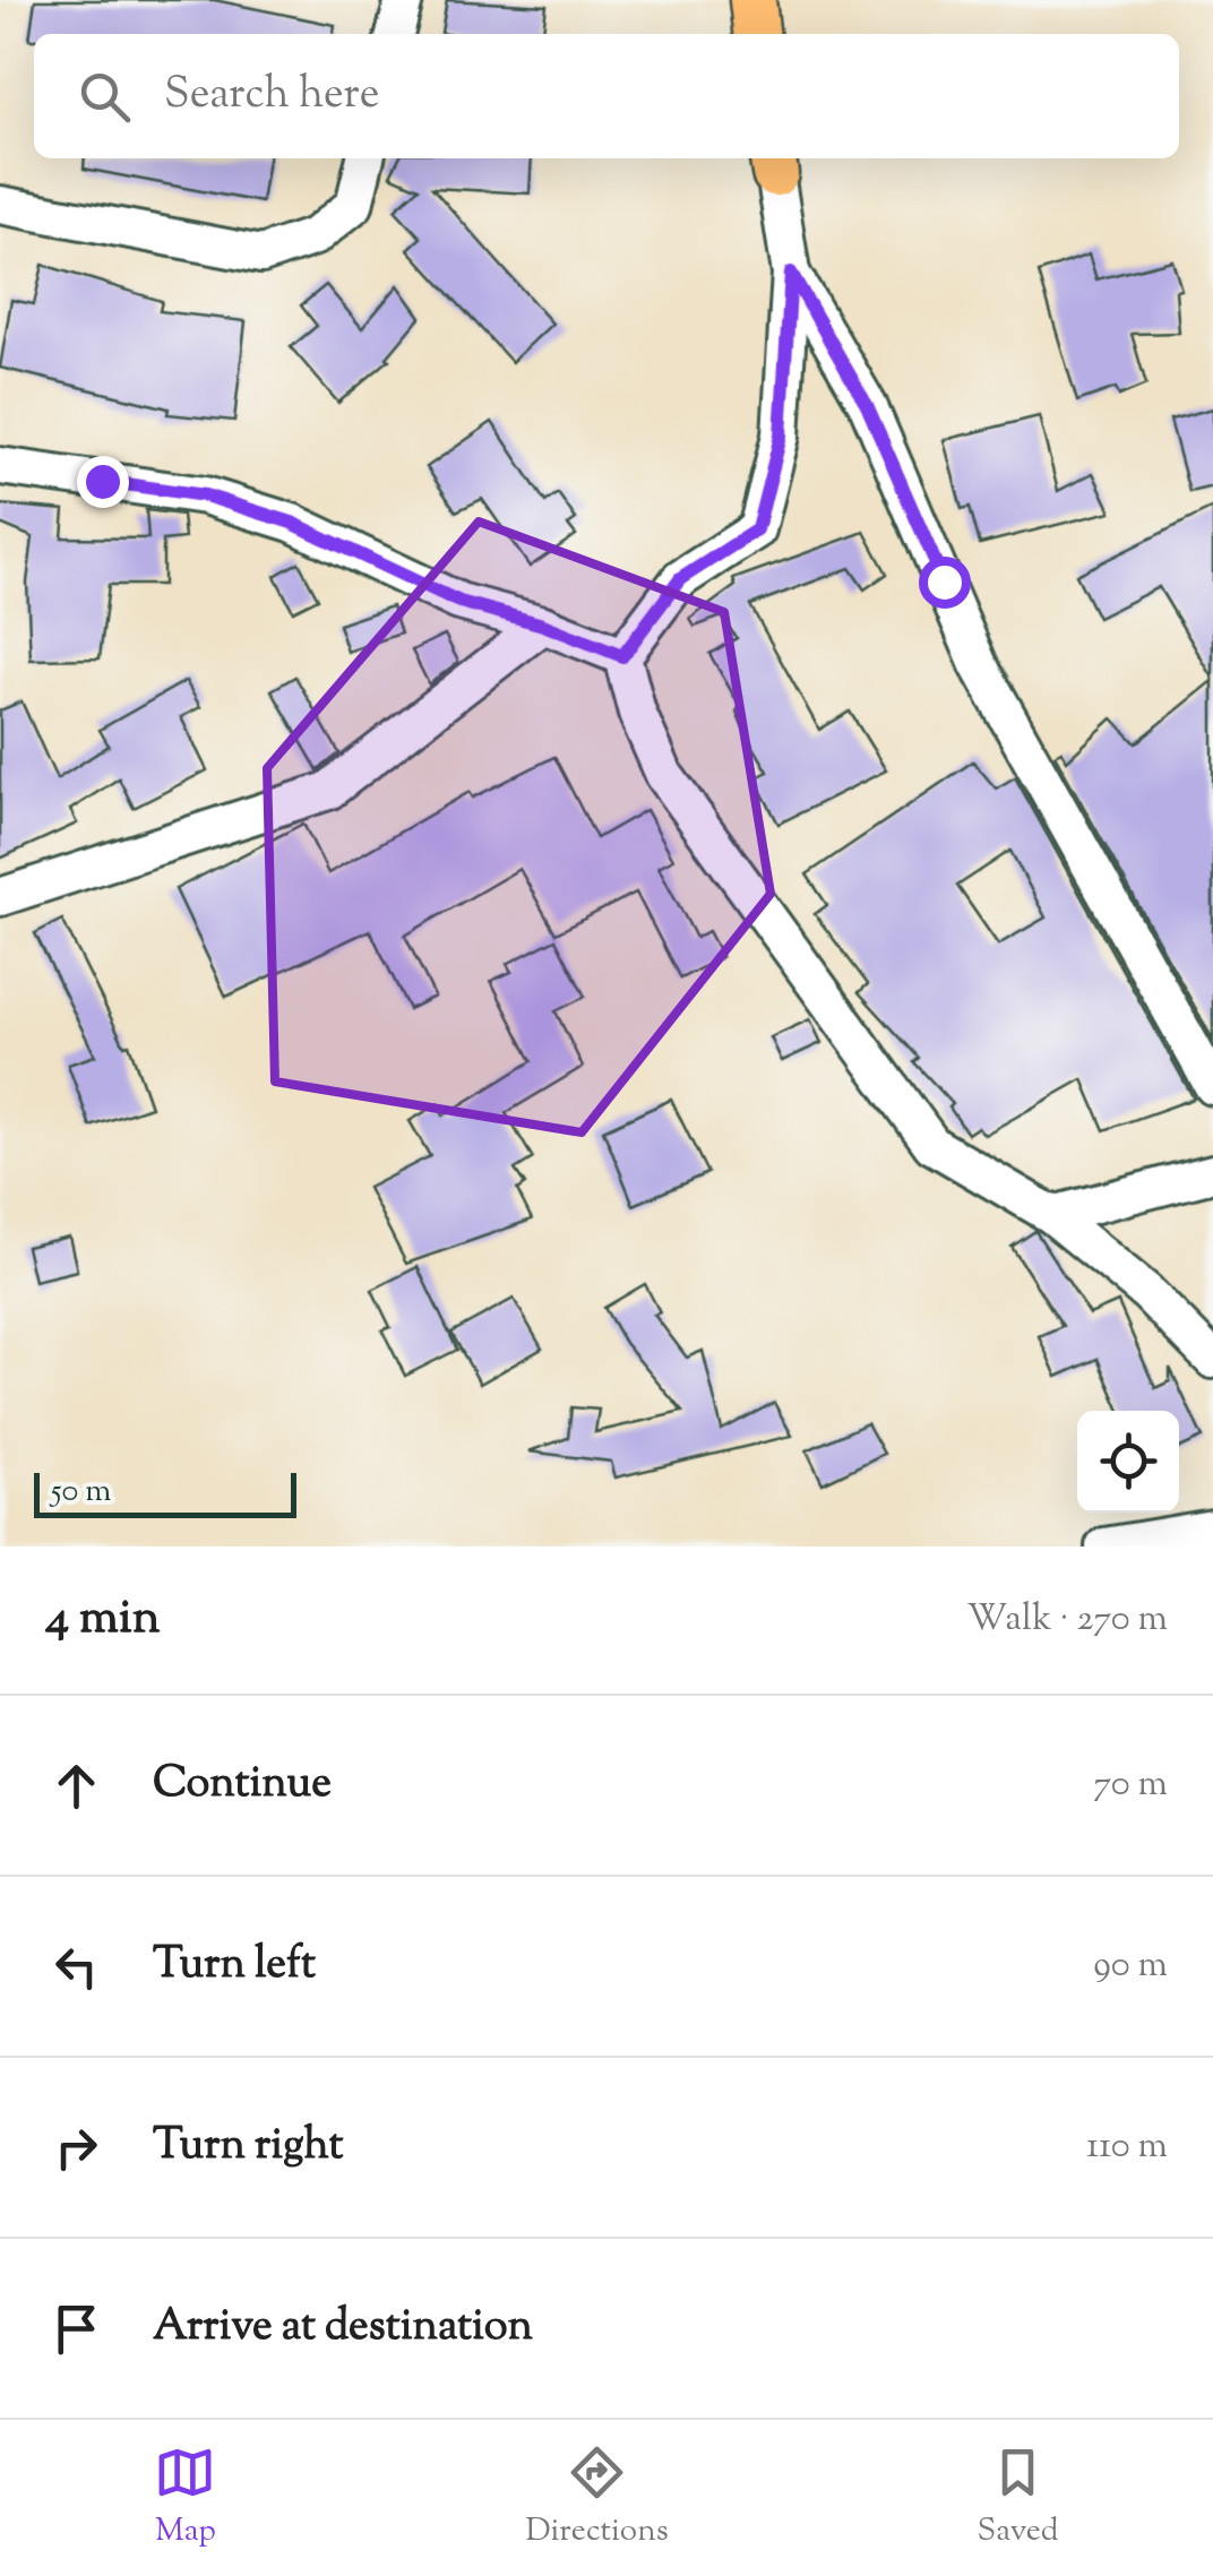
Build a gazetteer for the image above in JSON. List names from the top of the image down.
{
  "scale_bar": "50 m",
  "page": {
    "search": "Search here",
    "scale": "50 m",
    "heading": ["4 min", "Walk · 270 m"],
    "list": [
      ["Continue", "70 m"],
      ["Turn left", "90 m"],
      ["Turn right", "110 m"],
      "Arrive at destination"
    ],
    "nav": ["Map", "Directions", "Saved"]
  }
}
